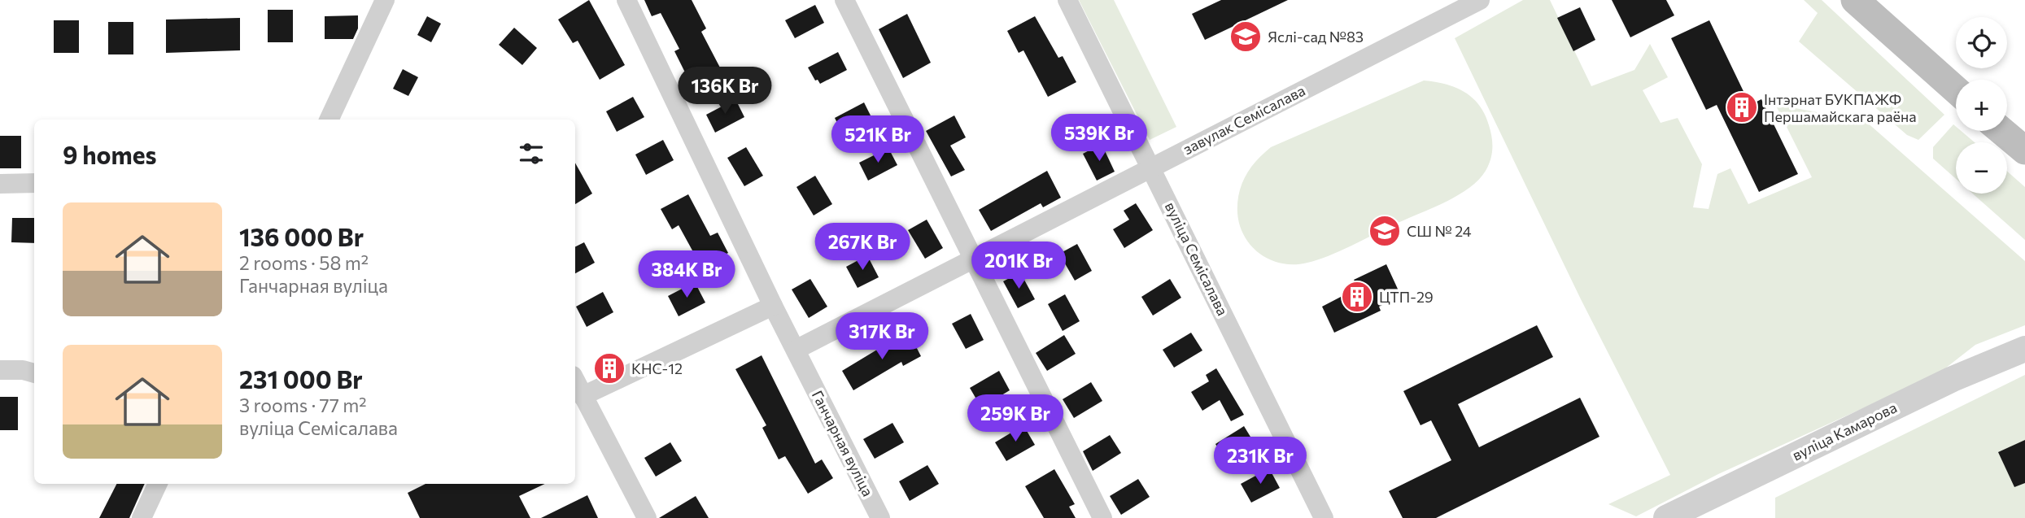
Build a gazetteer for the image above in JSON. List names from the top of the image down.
{
  "streets": {
    "street": [
      "завулак Семісалава",
      "вуліца Семісалава",
      "вуліца Камарова",
      "Ганчарная вуліца"
    ]
  },
  "crossings": [
    ["завулак Семісалава", "вуліца Семісалава"],
    ["завулак Семісалава", "Ганчарная вуліца"]
  ],
  "places": {
    "school or university": ["Яслі-сад №83", "СШ № 24"],
    "building": ["Інтэрнат БУКПАЖФ Першамайскага раёна", "ЦТП-29", "КНС-12"]
  },
  "page": {
    "map_buttons": ["+", "−"],
    "price": [
      "136K Br",
      "539K Br",
      "521K Br",
      "267K Br",
      "201K Br",
      "384K Br",
      "317K Br",
      "259K Br",
      "231K Br"
    ],
    "heading": "9 homes",
    "list": [
      {
        "name": "136 000 Br",
        "note": "2 rooms · 58 m² · Ганчарная вуліца"
      },
      {
        "name": "231 000 Br",
        "note": "3 rooms · 77 m² · вуліца Семісалава"
      }
    ]
  }
}
